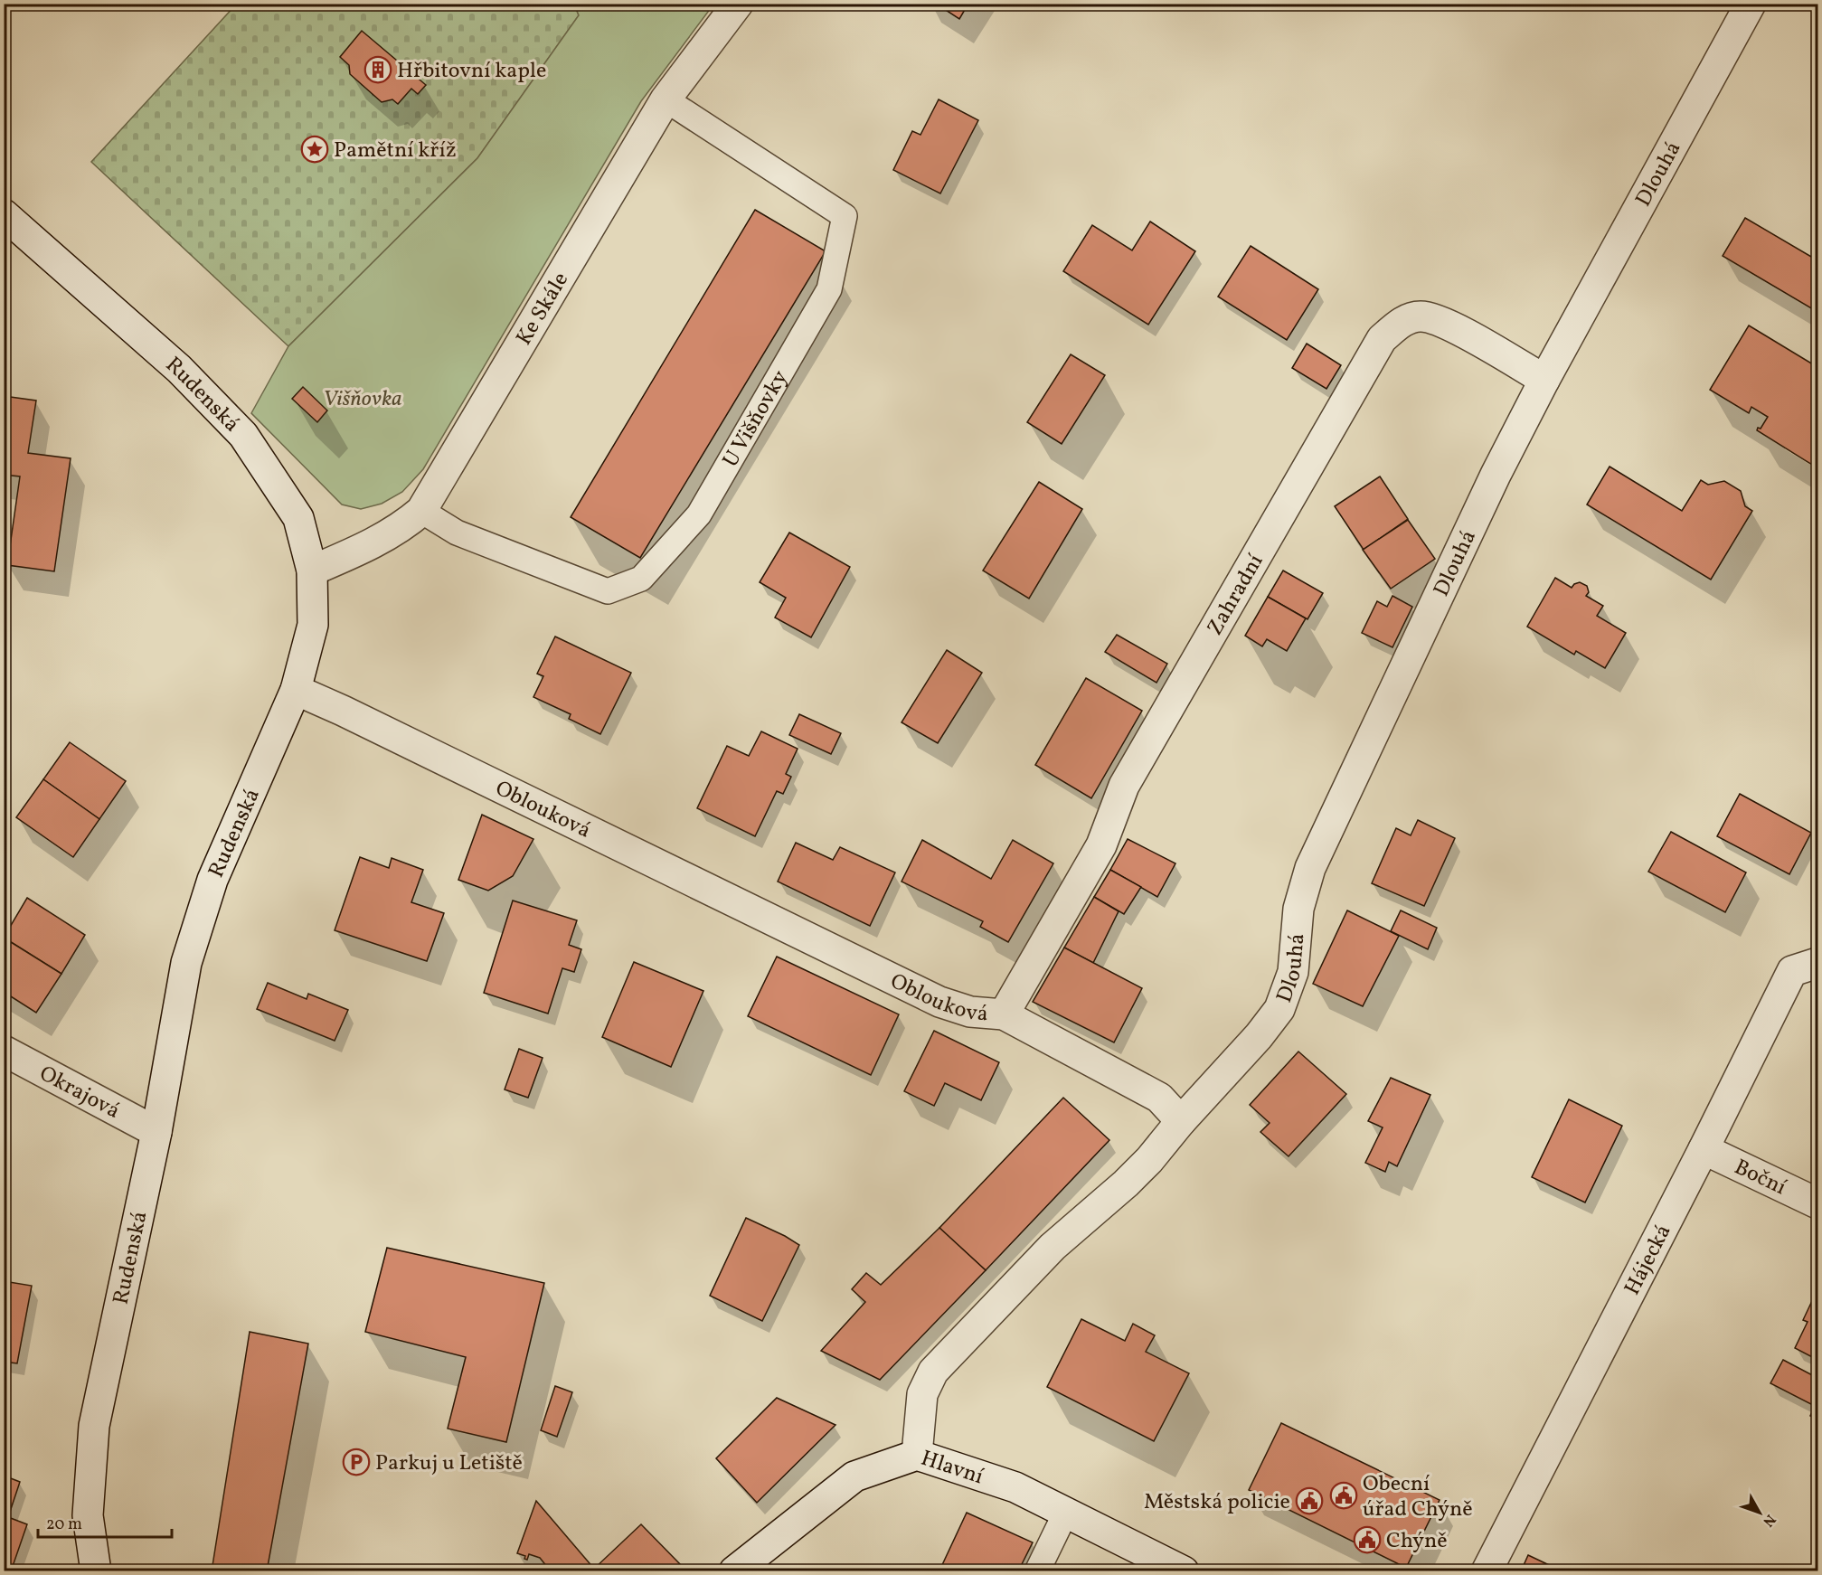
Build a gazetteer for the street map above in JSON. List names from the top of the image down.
{
  "streets": {
    "street": [
      "Dlouhá",
      "Ke Skále",
      "Rudenská",
      "Zahradní",
      "Oblouková",
      "Okrajová",
      "Boční",
      "Hájecká",
      "Hlavní"
    ],
    "lane": ["U Višňovky"]
  },
  "crossings": [
    ["Dlouhá", "Zahradní"],
    ["Dlouhá", "Oblouková"],
    ["Ke Skále", "Rudenská"],
    ["Ke Skále", "U Višňovky"],
    ["Rudenská", "Oblouková"],
    ["Rudenská", "Okrajová"],
    ["Zahradní", "Oblouková"],
    ["Boční", "Hájecká"]
  ],
  "parks": ["Višňovka"],
  "places": {
    "building": ["Hřbitovní kaple"],
    "place": ["Pamětní kříž"],
    "parking": ["Parkuj u Letiště"],
    "public building": ["Obecní úřad Chýně", "Městská policie", "Chýně"]
  },
  "scale_bar": "20 m",
  "north": "bottom right"
}
